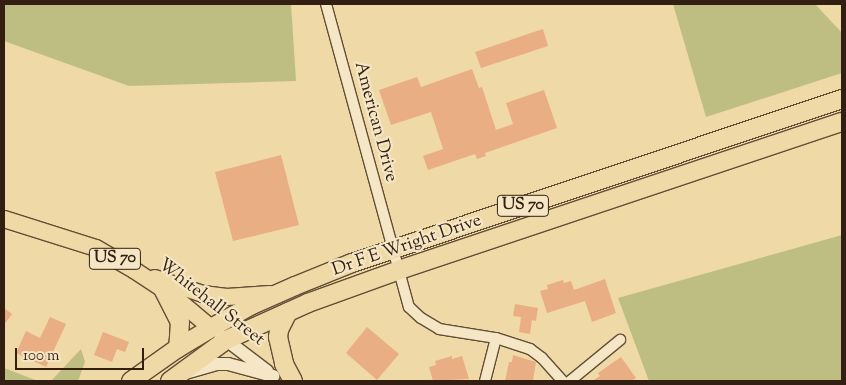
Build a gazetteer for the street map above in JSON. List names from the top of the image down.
{
  "streets": {
    "highway": ["US 70", "Dr F E Wright Drive"],
    "main road": ["Whitehall Street"],
    "street": ["American Drive"]
  },
  "crossings": [
    ["American Drive", "US 70"],
    ["American Drive", "Dr F E Wright Drive"],
    ["US 70", "Whitehall Street"],
    ["Dr F E Wright Drive", "Whitehall Street"]
  ],
  "scale_bar": "100 m"
}
